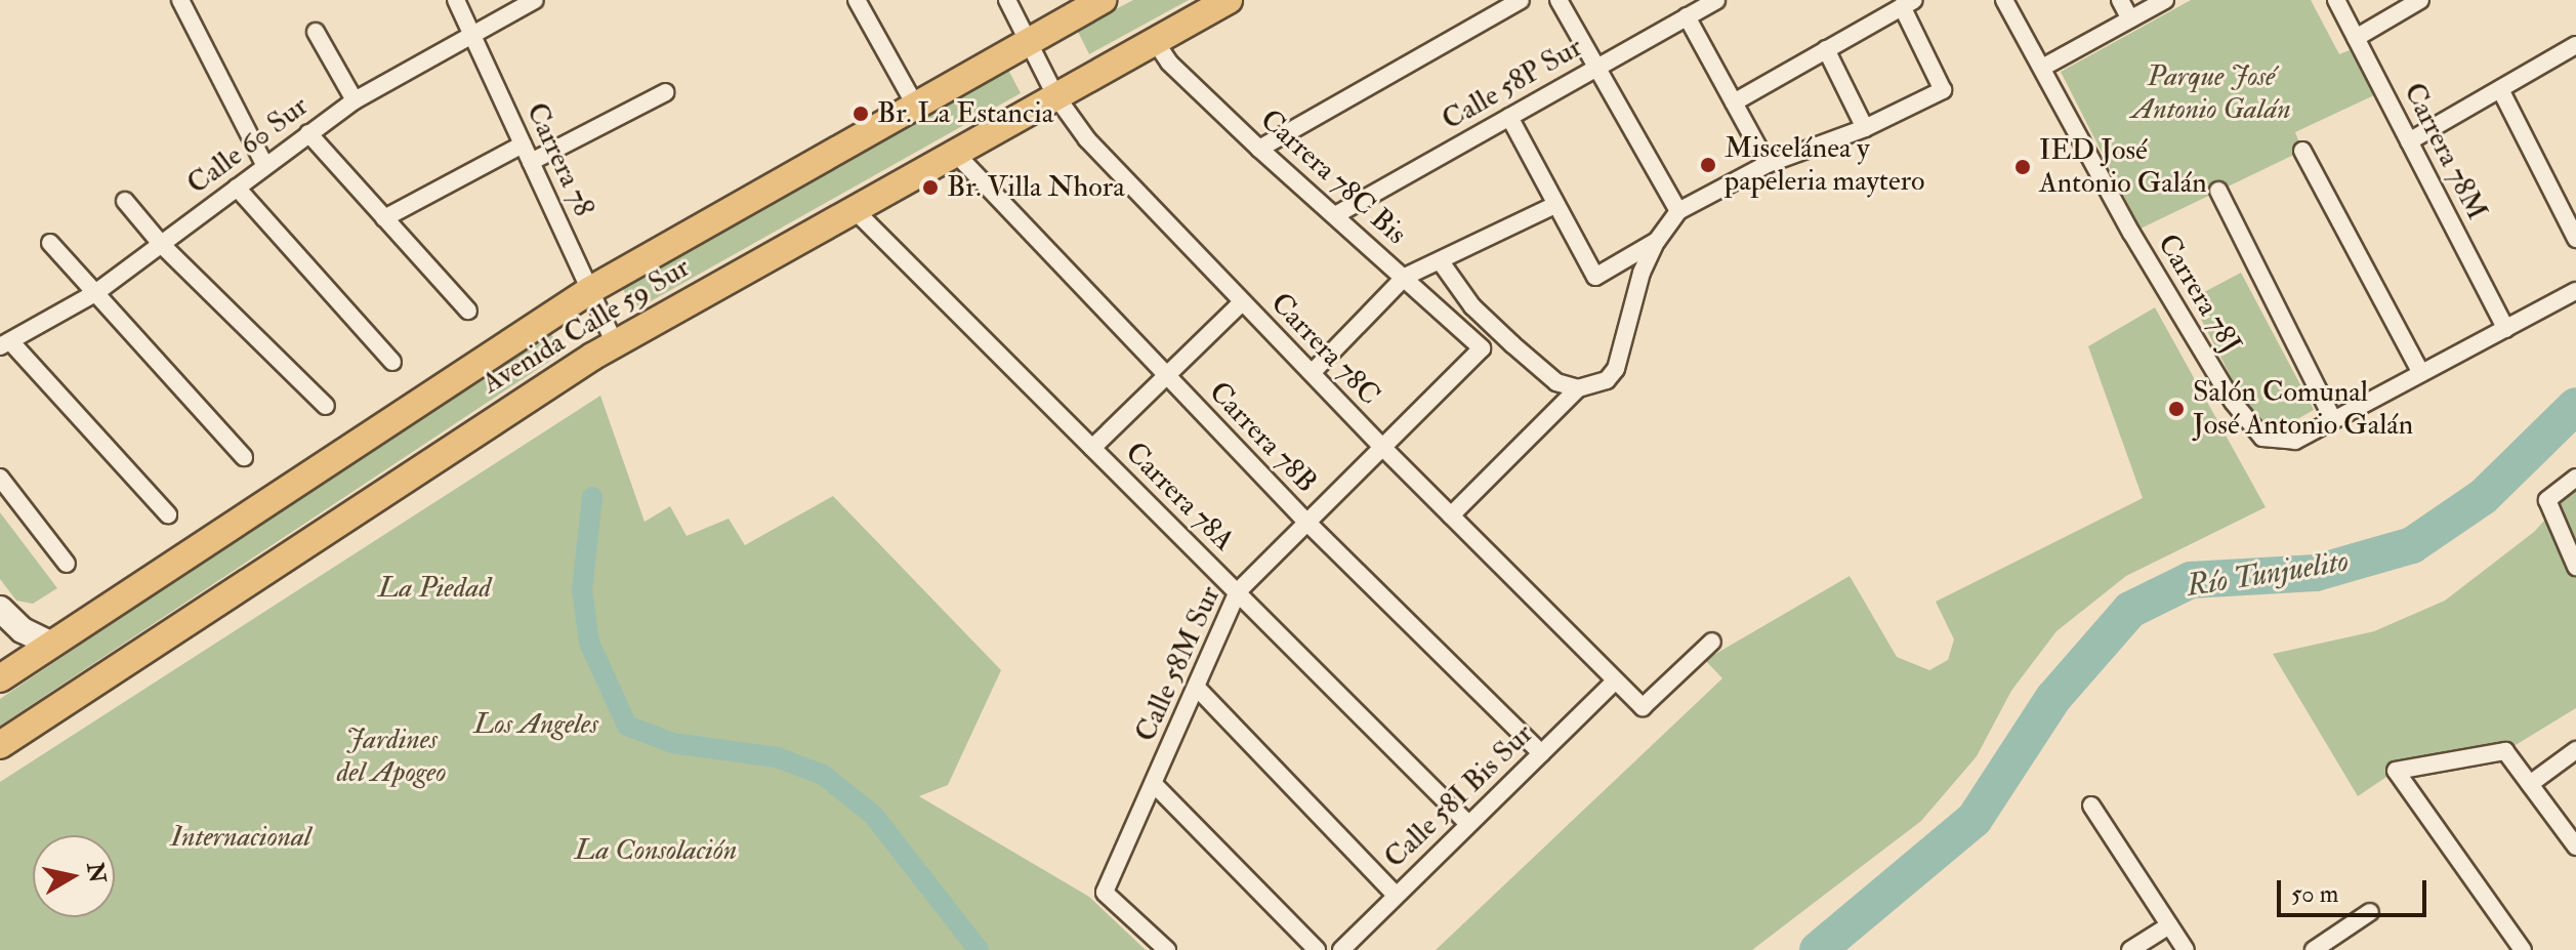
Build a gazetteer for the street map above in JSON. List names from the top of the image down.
{
  "streets": {
    "main road": ["Avenida Calle 59 Sur"],
    "street": [
      "Calle 58P Sur",
      "Calle 60 Sur",
      "Carrera 78M",
      "Carrera 78",
      "Carrera 78C Bis",
      "Carrera 78J",
      "Carrera 78C",
      "Carrera 78B",
      "Carrera 78A",
      "Calle 58M Sur",
      "Calle 58I Bis Sur"
    ]
  },
  "crossings": [
    ["Calle 58P Sur", "Carrera 78C Bis"],
    ["Calle 60 Sur", "Carrera 78"],
    ["Carrera 78", "Avenida Calle 59 Sur"],
    ["Carrera 78C Bis", "Avenida Calle 59 Sur"],
    ["Carrera 78C Bis", "Calle 58M Sur"],
    ["Avenida Calle 59 Sur", "Carrera 78C"],
    ["Avenida Calle 59 Sur", "Carrera 78B"],
    ["Avenida Calle 59 Sur", "Carrera 78A"],
    ["Carrera 78C", "Calle 58M Sur"],
    ["Carrera 78C", "Calle 58I Bis Sur"],
    ["Carrera 78B", "Calle 58M Sur"],
    ["Carrera 78B", "Calle 58I Bis Sur"],
    ["Carrera 78A", "Calle 58M Sur"],
    ["Carrera 78A", "Calle 58I Bis Sur"]
  ],
  "water": ["Río Tunjuelito"],
  "parks": [
    "Parque José Antonio Galán",
    "La Piedad",
    "Los Angeles",
    "Jardines del Apogeo",
    "Internacional",
    "La Consolación"
  ],
  "places": [
    "Br. La Estancia",
    "Miscelánea y papeleria maytero",
    "IED José Antonio Galán",
    "Br. Villa Nhora",
    "Salón Comunal José Antonio Galán"
  ],
  "scale_bar": "50 m",
  "north": "right"
}
